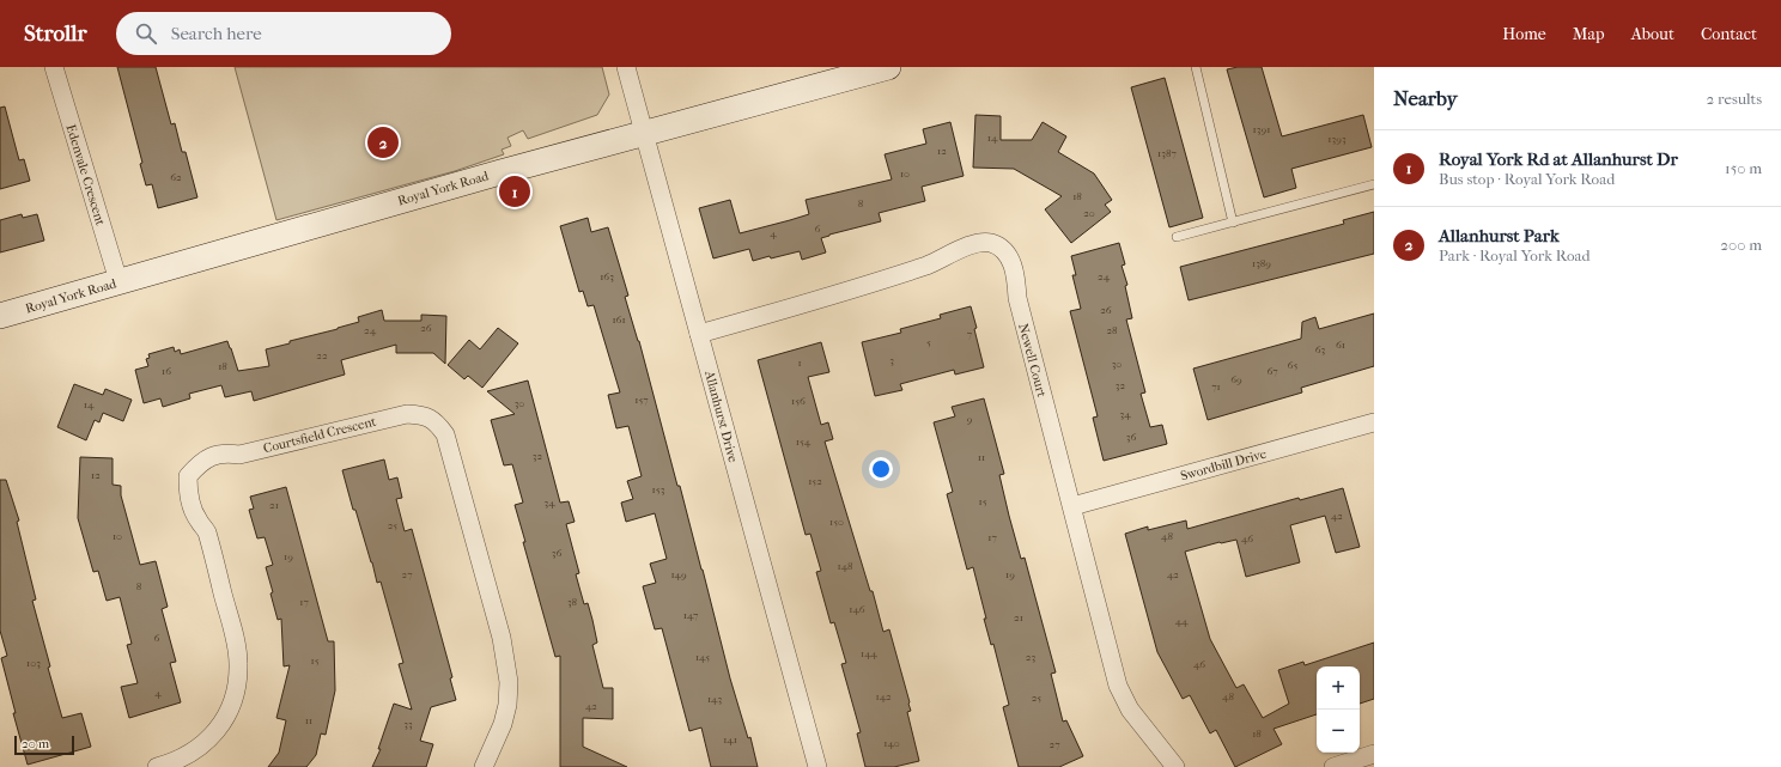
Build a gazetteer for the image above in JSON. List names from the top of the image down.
{
  "streets": {
    "main road": ["Royal York Road"],
    "street": [
      "Edenvale Crescent",
      "Newell Court",
      "Allanhurst Drive",
      "Courtsfield Crescent",
      "Swordbill Drive"
    ]
  },
  "crossings": [
    ["Edenvale Crescent", "Royal York Road"],
    ["Royal York Road", "Allanhurst Drive"],
    ["Newell Court", "Allanhurst Drive"],
    ["Newell Court", "Swordbill Drive"]
  ],
  "house_numbers": [
    "1391",
    "14",
    "1393",
    "12",
    "1387",
    "10",
    "62",
    "18",
    "8",
    "20",
    "6",
    "4",
    "1389",
    "163",
    "24",
    "26",
    "161",
    "26",
    "24",
    "28",
    "7",
    "5",
    "61",
    "63",
    "22",
    "3",
    "1",
    "30",
    "65",
    "18",
    "16",
    "67",
    "69",
    "32",
    "71",
    "157",
    "156",
    "30",
    "14",
    "34",
    "9",
    "36",
    "154",
    "32",
    "11",
    "12",
    "152",
    "153",
    "15",
    "34",
    "21",
    "42",
    "150",
    "25",
    "10",
    "48",
    "17",
    "46",
    "36",
    "19",
    "148",
    "27",
    "149",
    "19",
    "42",
    "8",
    "17",
    "38",
    "146",
    "147",
    "21",
    "44",
    "6",
    "144",
    "145",
    "23",
    "15",
    "103",
    "46",
    "4",
    "142",
    "48",
    "25",
    "143",
    "42",
    "11",
    "33",
    "18",
    "141",
    "140",
    "27"
  ],
  "scale_bar": "20 m",
  "page": {
    "header": "Strollr",
    "search": "Search here",
    "nav": [
      "Home",
      "Map",
      "About",
      "Contact"
    ],
    "heading": ["Nearby", "2 results"],
    "pins": ["2", "1"],
    "list": [
      {
        "mark": "1",
        "name": "Royal York Rd at Allanhurst Dr",
        "note": "Bus stop · Royal York Road",
        "value": "150 m"
      },
      {
        "mark": "2",
        "name": "Allanhurst Park",
        "note": "Park · Royal York Road",
        "value": "200 m"
      }
    ],
    "map_buttons": ["+", "−"],
    "scale": "20 m"
  }
}
